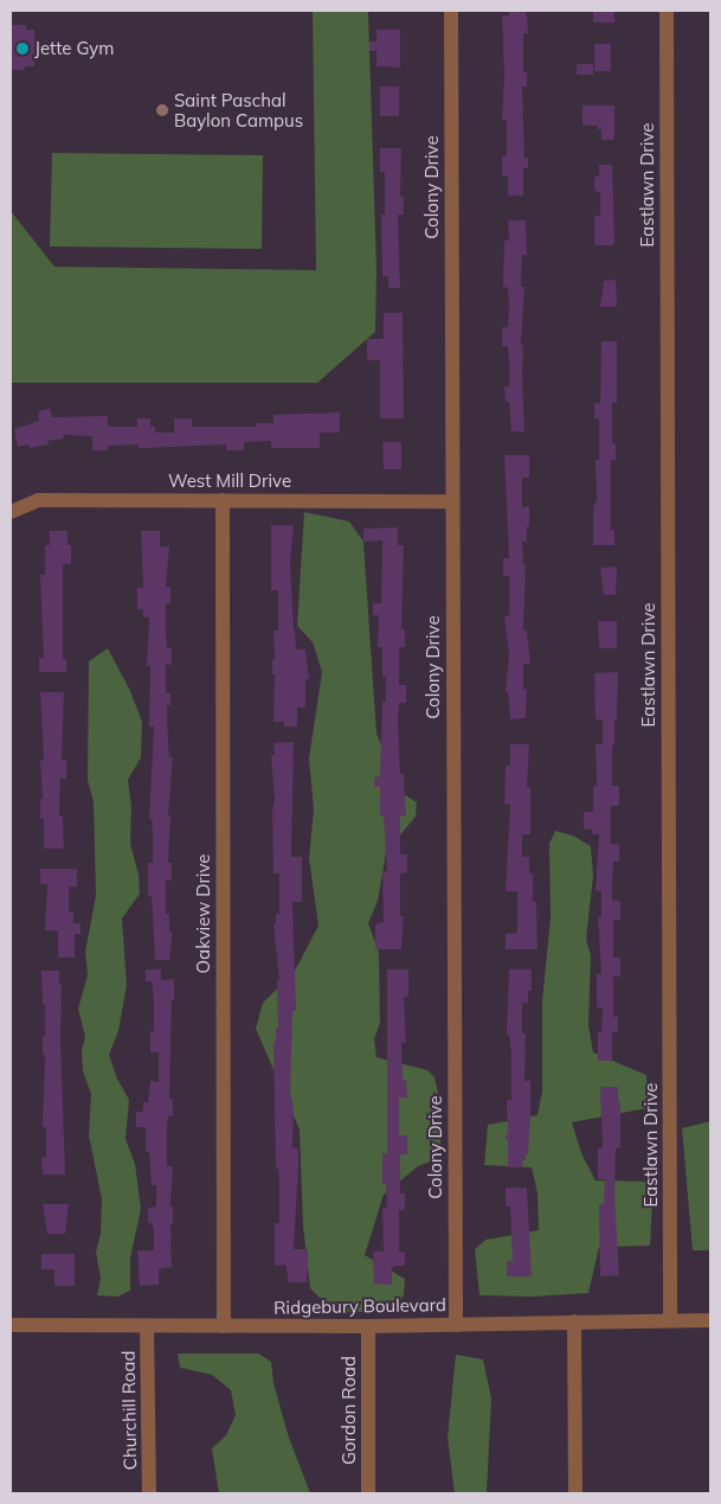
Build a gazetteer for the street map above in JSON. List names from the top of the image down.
{
  "streets": {
    "street": [
      "Eastlawn Drive",
      "Colony Drive",
      "West Mill Drive",
      "Oakview Drive",
      "Ridgebury Boulevard",
      "Churchill Road",
      "Gordon Road"
    ]
  },
  "crossings": [
    ["Eastlawn Drive", "Ridgebury Boulevard"],
    ["Colony Drive", "West Mill Drive"],
    ["Colony Drive", "Ridgebury Boulevard"],
    ["West Mill Drive", "Oakview Drive"],
    ["Oakview Drive", "Ridgebury Boulevard"],
    ["Ridgebury Boulevard", "Churchill Road"],
    ["Ridgebury Boulevard", "Gordon Road"]
  ],
  "places": ["Jette Gym", "Saint Paschal Baylon Campus"]
}
